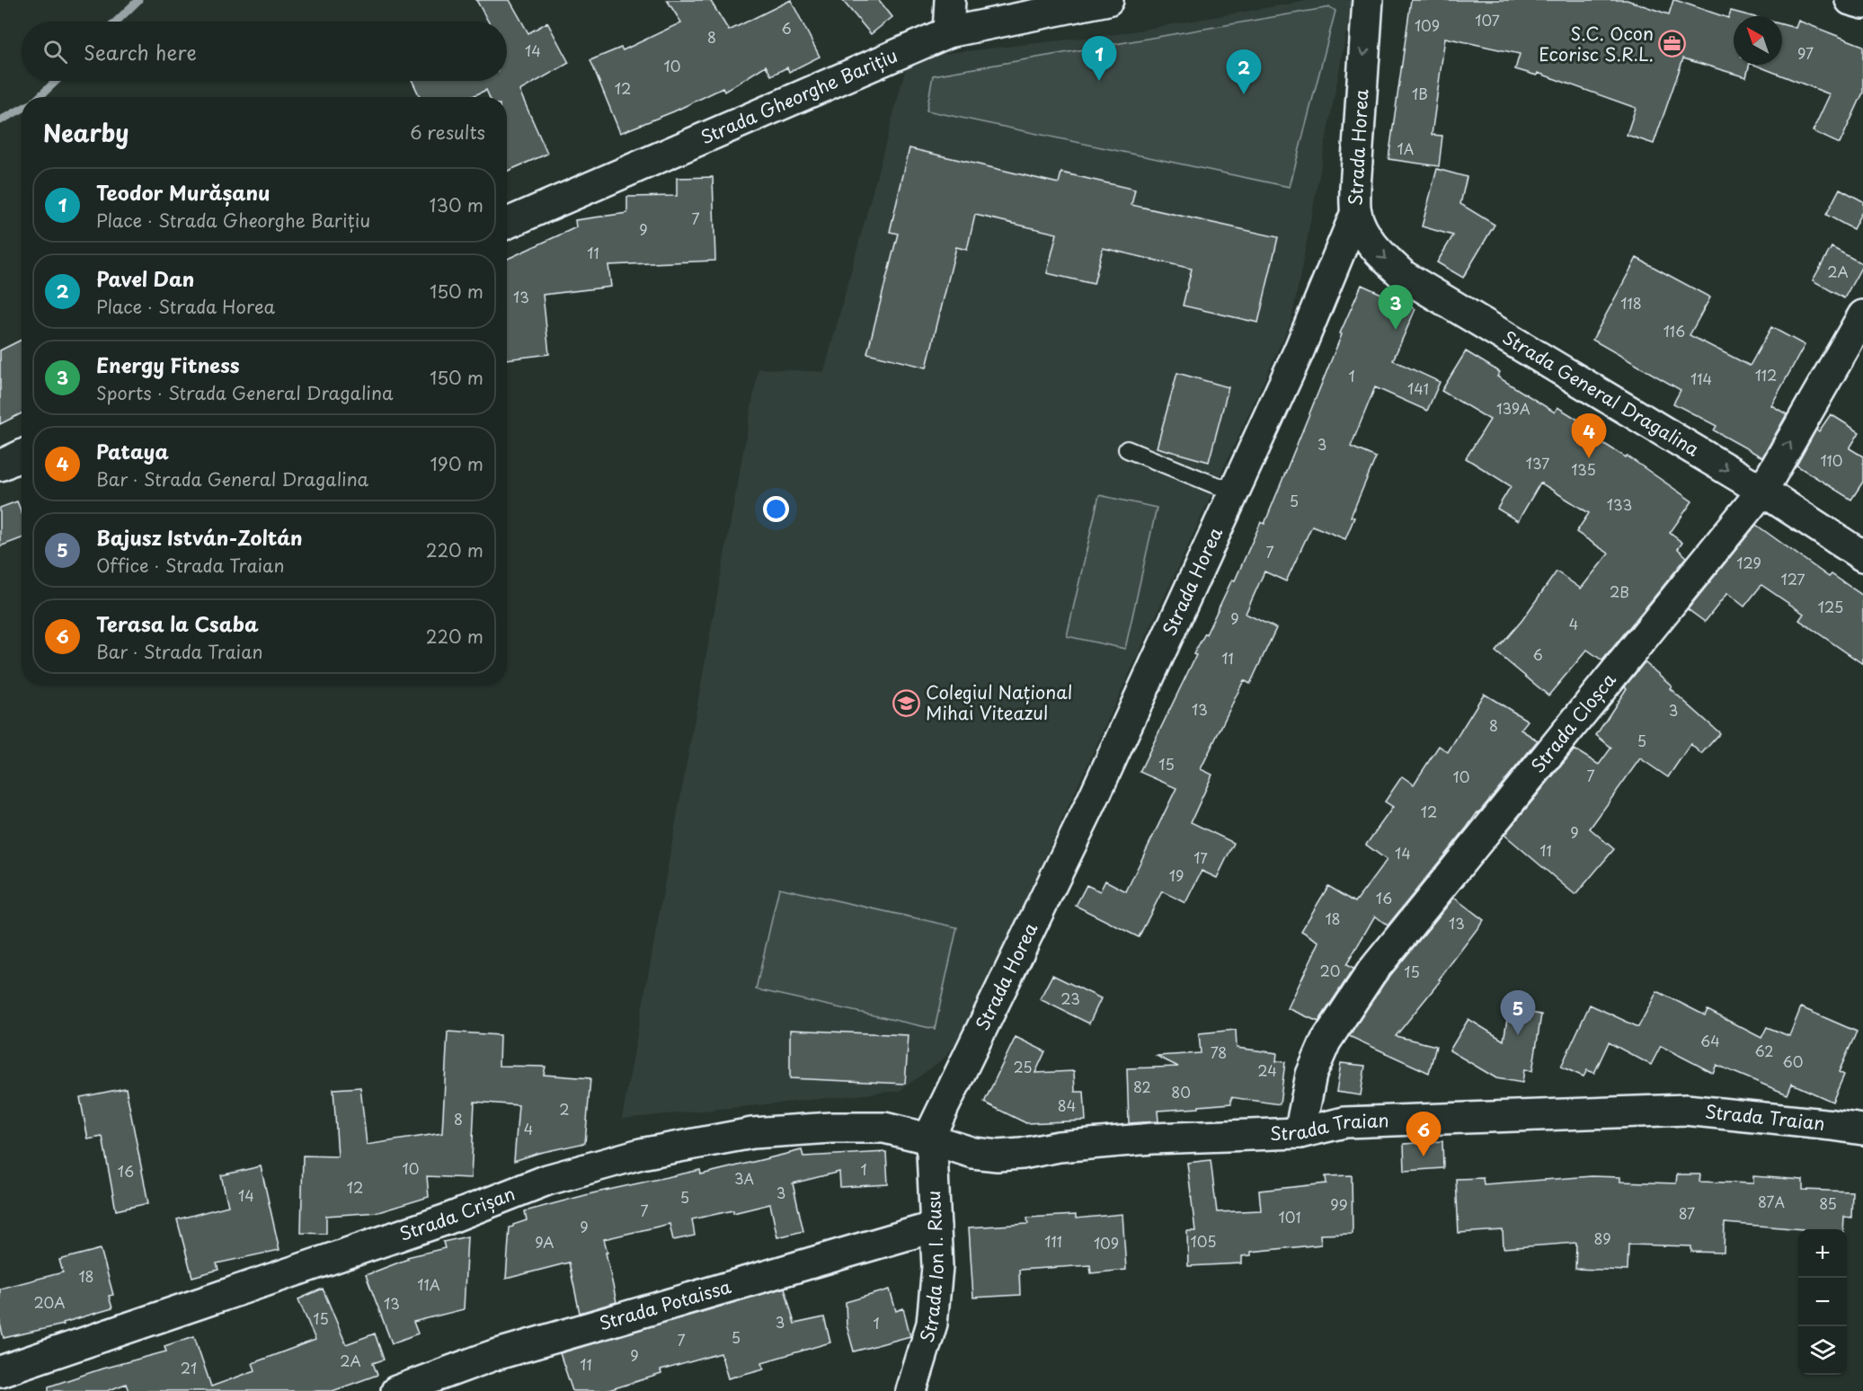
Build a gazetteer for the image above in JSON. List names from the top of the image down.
{
  "streets": {
    "street": [
      "Strada Gheorghe Barițiu",
      "Strada Horea",
      "Strada General Dragalina",
      "Strada Cloșca",
      "Strada Traian",
      "Strada Crișan",
      "Strada Ion I. Rusu",
      "Strada Potaissa"
    ]
  },
  "crossings": [
    ["Strada Horea", "Strada General Dragalina"],
    ["Strada Horea", "Strada Traian"],
    ["Strada Horea", "Strada Crișan"],
    ["Strada Horea", "Strada Ion I. Rusu"],
    ["Strada General Dragalina", "Strada Cloșca"],
    ["Strada Cloșca", "Strada Traian"],
    ["Strada Traian", "Strada Crișan"],
    ["Strada Traian", "Strada Ion I. Rusu"],
    ["Strada Crișan", "Strada Ion I. Rusu"],
    ["Strada Ion I. Rusu", "Strada Potaissa"]
  ],
  "one_way": ["Strada General Dragalina"],
  "places": {
    "office": ["S.C. Ocon Ecorisc S.R.L."],
    "school or university": ["Colegiul Național Mihai Viteazul"]
  },
  "house_numbers": [
    "107",
    "109",
    "6",
    "8",
    "14",
    "97",
    "10",
    "12",
    "1B",
    "1A",
    "7",
    "9",
    "11",
    "2A",
    "13",
    "118",
    "116",
    "112",
    "1",
    "114",
    "141",
    "139A",
    "3",
    "110",
    "137",
    "135",
    "5",
    "133",
    "7",
    "129",
    "127",
    "2B",
    "125",
    "9",
    "4",
    "6",
    "11",
    "13",
    "3",
    "8",
    "5",
    "15",
    "7",
    "10",
    "12",
    "9",
    "11",
    "14",
    "17",
    "19",
    "16",
    "18",
    "13",
    "20",
    "15",
    "23",
    "64",
    "62",
    "78",
    "60",
    "25",
    "24",
    "82",
    "80",
    "84",
    "2",
    "8",
    "4",
    "10",
    "1",
    "16",
    "3A",
    "12",
    "3",
    "14",
    "5",
    "87A",
    "85",
    "99",
    "7",
    "87",
    "101",
    "9",
    "89",
    "111",
    "105",
    "9A",
    "109",
    "18",
    "11A",
    "20A",
    "13",
    "15",
    "3",
    "1",
    "5",
    "7",
    "9",
    "2A",
    "11",
    "21"
  ],
  "north": "top left",
  "page": {
    "search": "Search here",
    "pins": [
      "1",
      "2",
      "3",
      "4",
      "5",
      "6"
    ],
    "heading": ["Nearby", "6 results"],
    "list": [
      {
        "mark": "1",
        "name": "Teodor Murășanu",
        "note": "Place · Strada Gheorghe Barițiu",
        "value": "130 m"
      },
      {
        "mark": "2",
        "name": "Pavel Dan",
        "note": "Place · Strada Horea",
        "value": "150 m"
      },
      {
        "mark": "3",
        "name": "Energy Fitness",
        "note": "Sports · Strada General Dragalina",
        "value": "150 m"
      },
      {
        "mark": "4",
        "name": "Pataya",
        "note": "Bar · Strada General Dragalina",
        "value": "190 m"
      },
      {
        "mark": "5",
        "name": "Bajusz István-Zoltán",
        "note": "Office · Strada Traian",
        "value": "220 m"
      },
      {
        "mark": "6",
        "name": "Terasa la Csaba",
        "note": "Bar · Strada Traian",
        "value": "220 m"
      }
    ],
    "map_buttons": ["+", "−"]
  }
}
